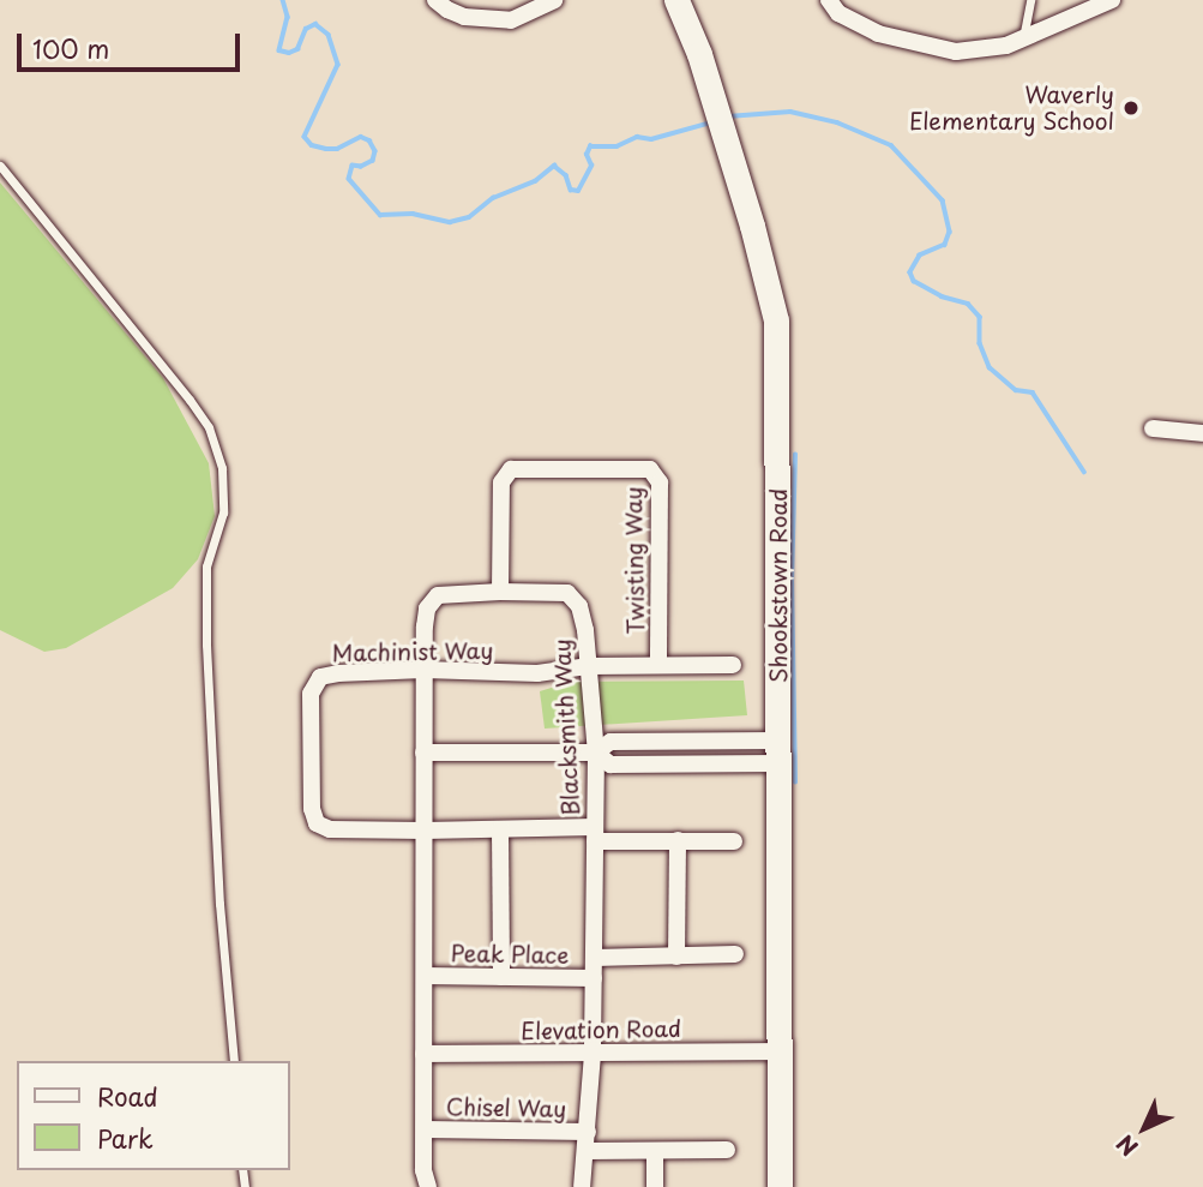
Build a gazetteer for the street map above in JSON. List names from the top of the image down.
{
  "streets": {
    "street": [
      "Twisting Way",
      "Shookstown Road",
      "Machinist Way",
      "Blacksmith Way",
      "Peak Place",
      "Elevation Road",
      "Chisel Way"
    ]
  },
  "crossings": [
    ["Twisting Way", "Machinist Way"],
    ["Twisting Way", "Blacksmith Way"],
    ["Shookstown Road", "Elevation Road"],
    ["Machinist Way", "Blacksmith Way"],
    ["Blacksmith Way", "Peak Place"],
    ["Blacksmith Way", "Elevation Road"],
    ["Blacksmith Way", "Chisel Way"]
  ],
  "places": ["Waverly Elementary School"],
  "legend": ["Road", "Park"],
  "scale_bar": "100 m",
  "north": "bottom left"
}
